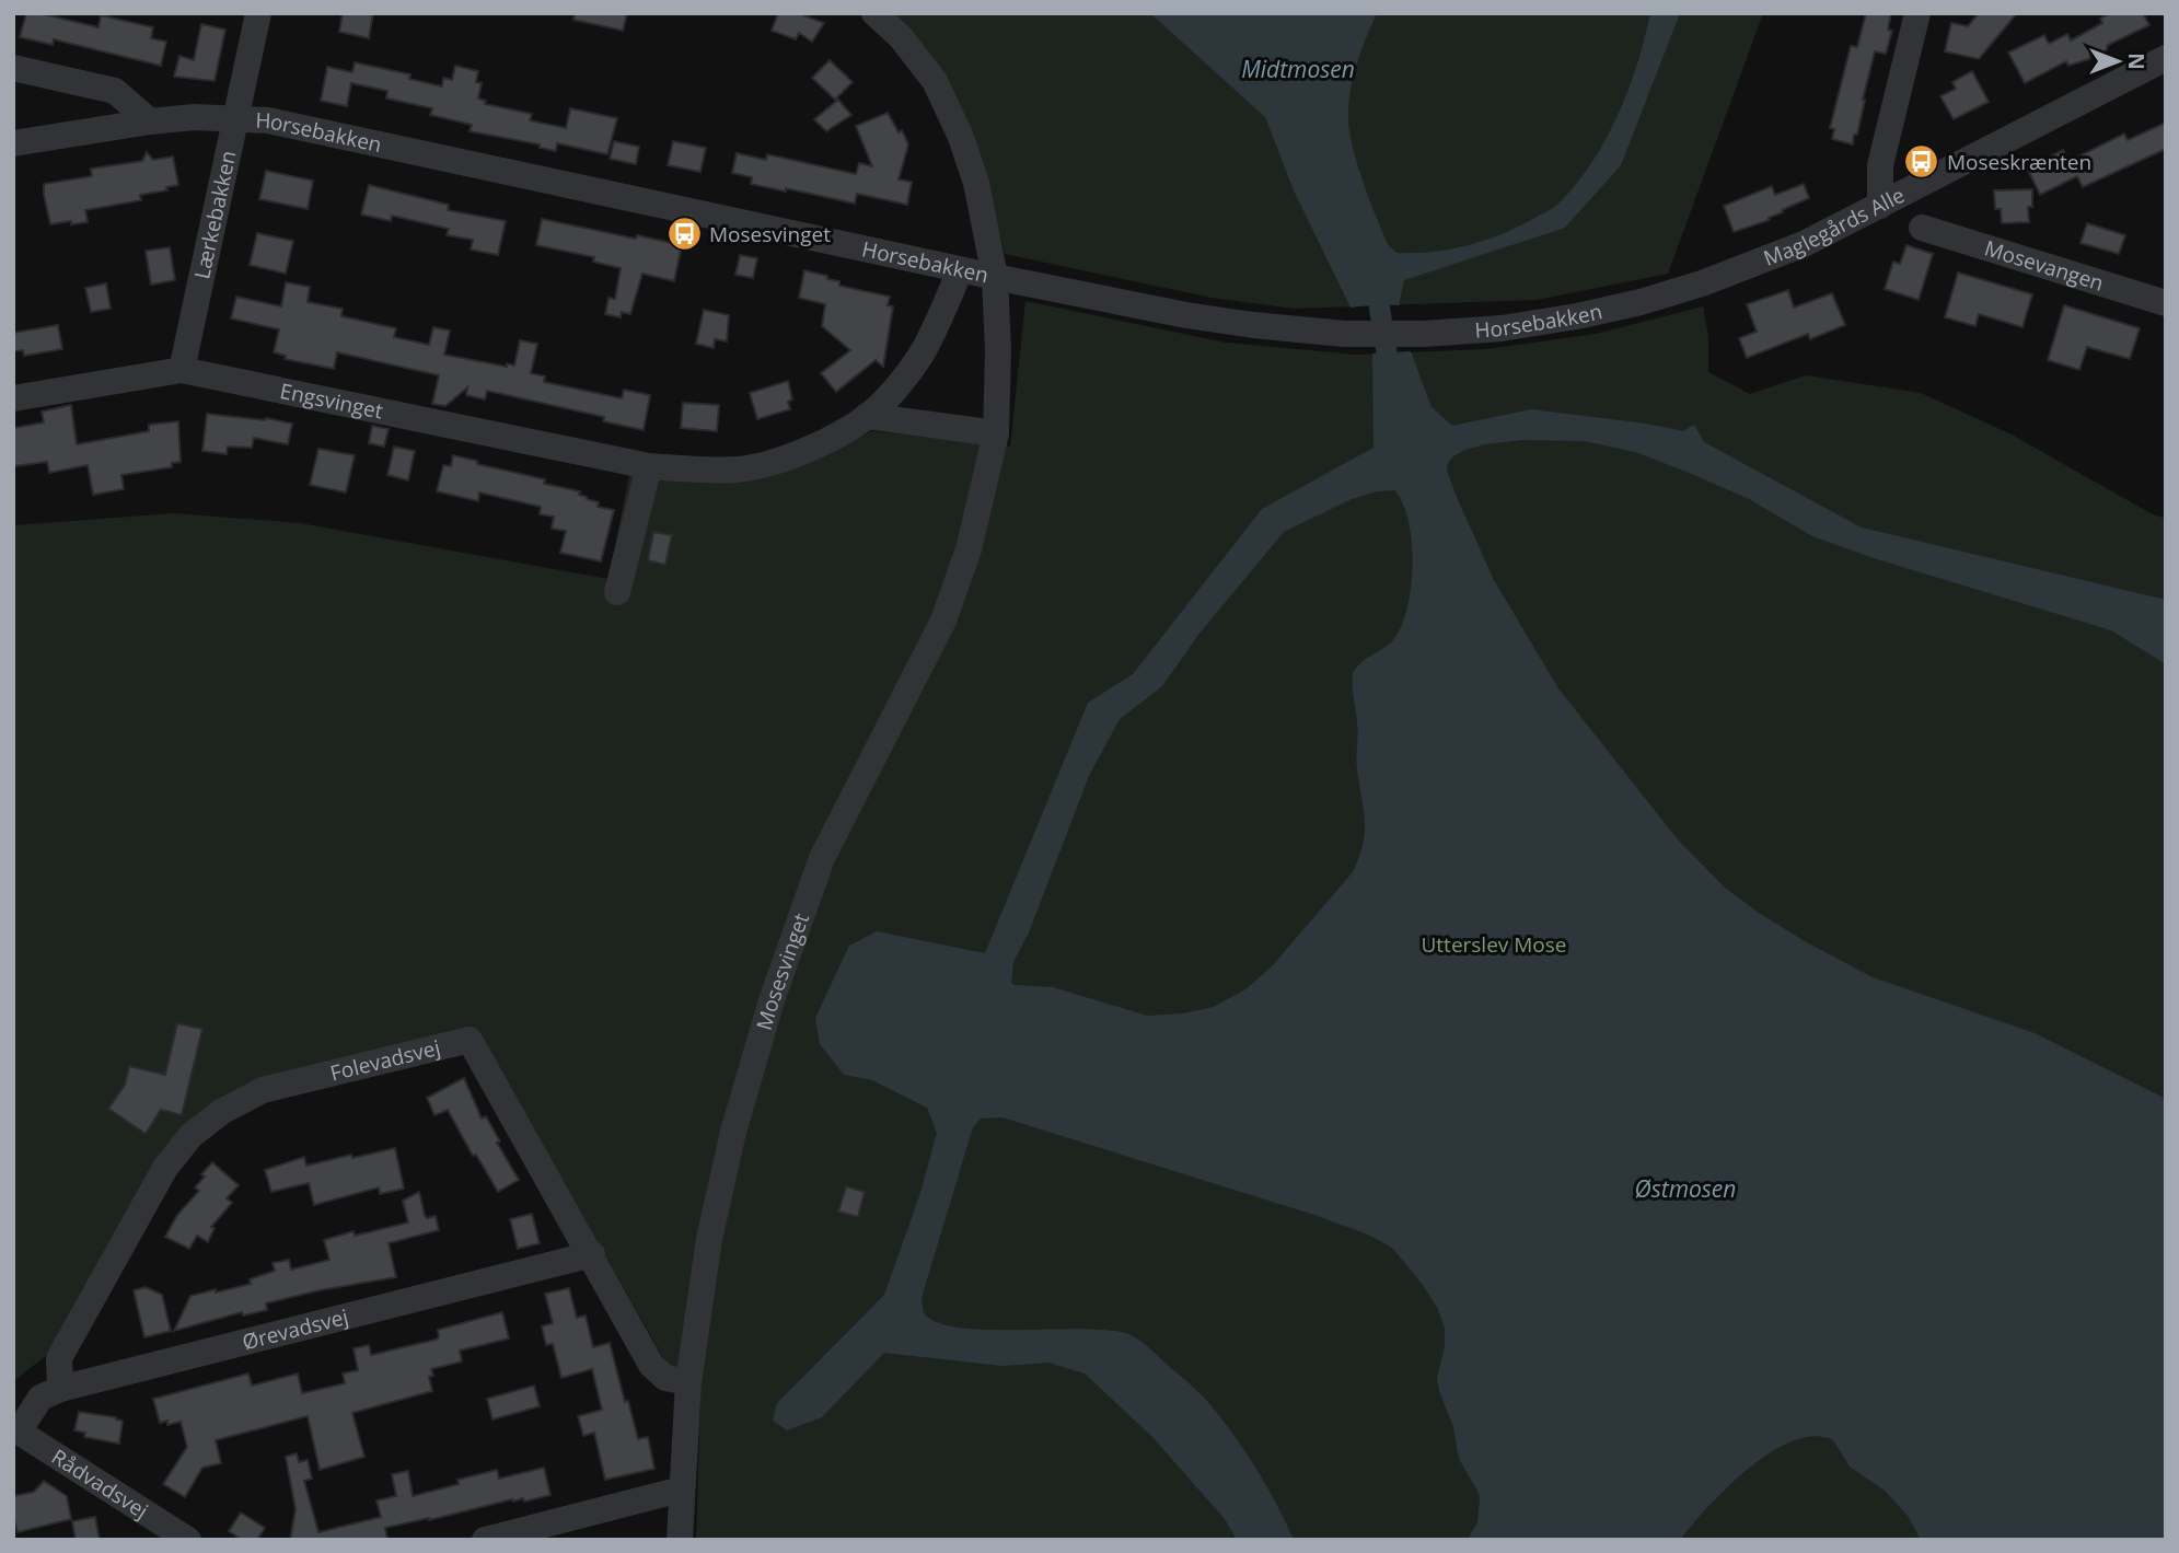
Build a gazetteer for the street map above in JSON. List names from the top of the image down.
{
  "streets": {
    "street": [
      "Horsebakken",
      "Lærkebakken",
      "Maglegårds Alle",
      "Mosevangen",
      "Engsvinget",
      "Mosesvinget",
      "Folevadsvej",
      "Ørevadsvej",
      "Rådvadsvej"
    ]
  },
  "crossings": [
    ["Horsebakken", "Lærkebakken"],
    ["Horsebakken", "Maglegårds Alle"],
    ["Horsebakken", "Engsvinget"],
    ["Horsebakken", "Mosesvinget"],
    ["Lærkebakken", "Engsvinget"],
    ["Mosesvinget", "Folevadsvej"],
    ["Folevadsvej", "Ørevadsvej"],
    ["Ørevadsvej", "Rådvadsvej"]
  ],
  "water": ["Midtmosen", "Østmosen"],
  "parks": ["Utterslev Mose"],
  "places": {
    "bus stop": ["Moseskrænten", "Mosesvinget"]
  },
  "north": "right"
}
